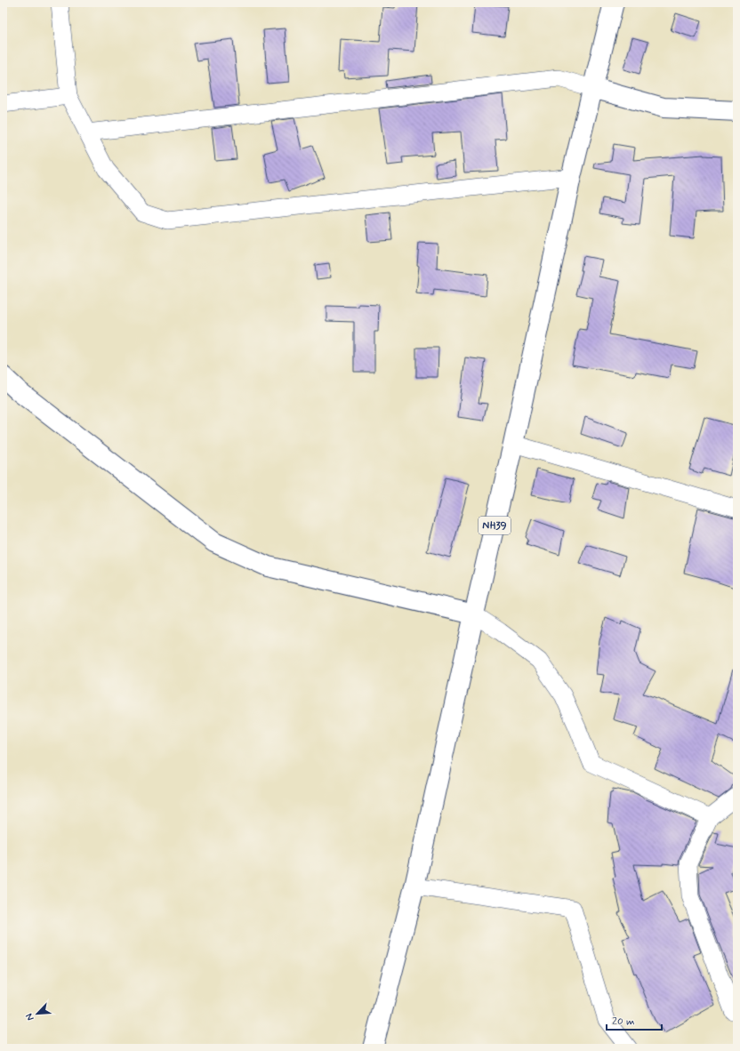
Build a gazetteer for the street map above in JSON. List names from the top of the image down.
{
  "streets": {
    "main road": ["NH39"]
  },
  "scale_bar": "20 m",
  "north": "bottom left"
}
